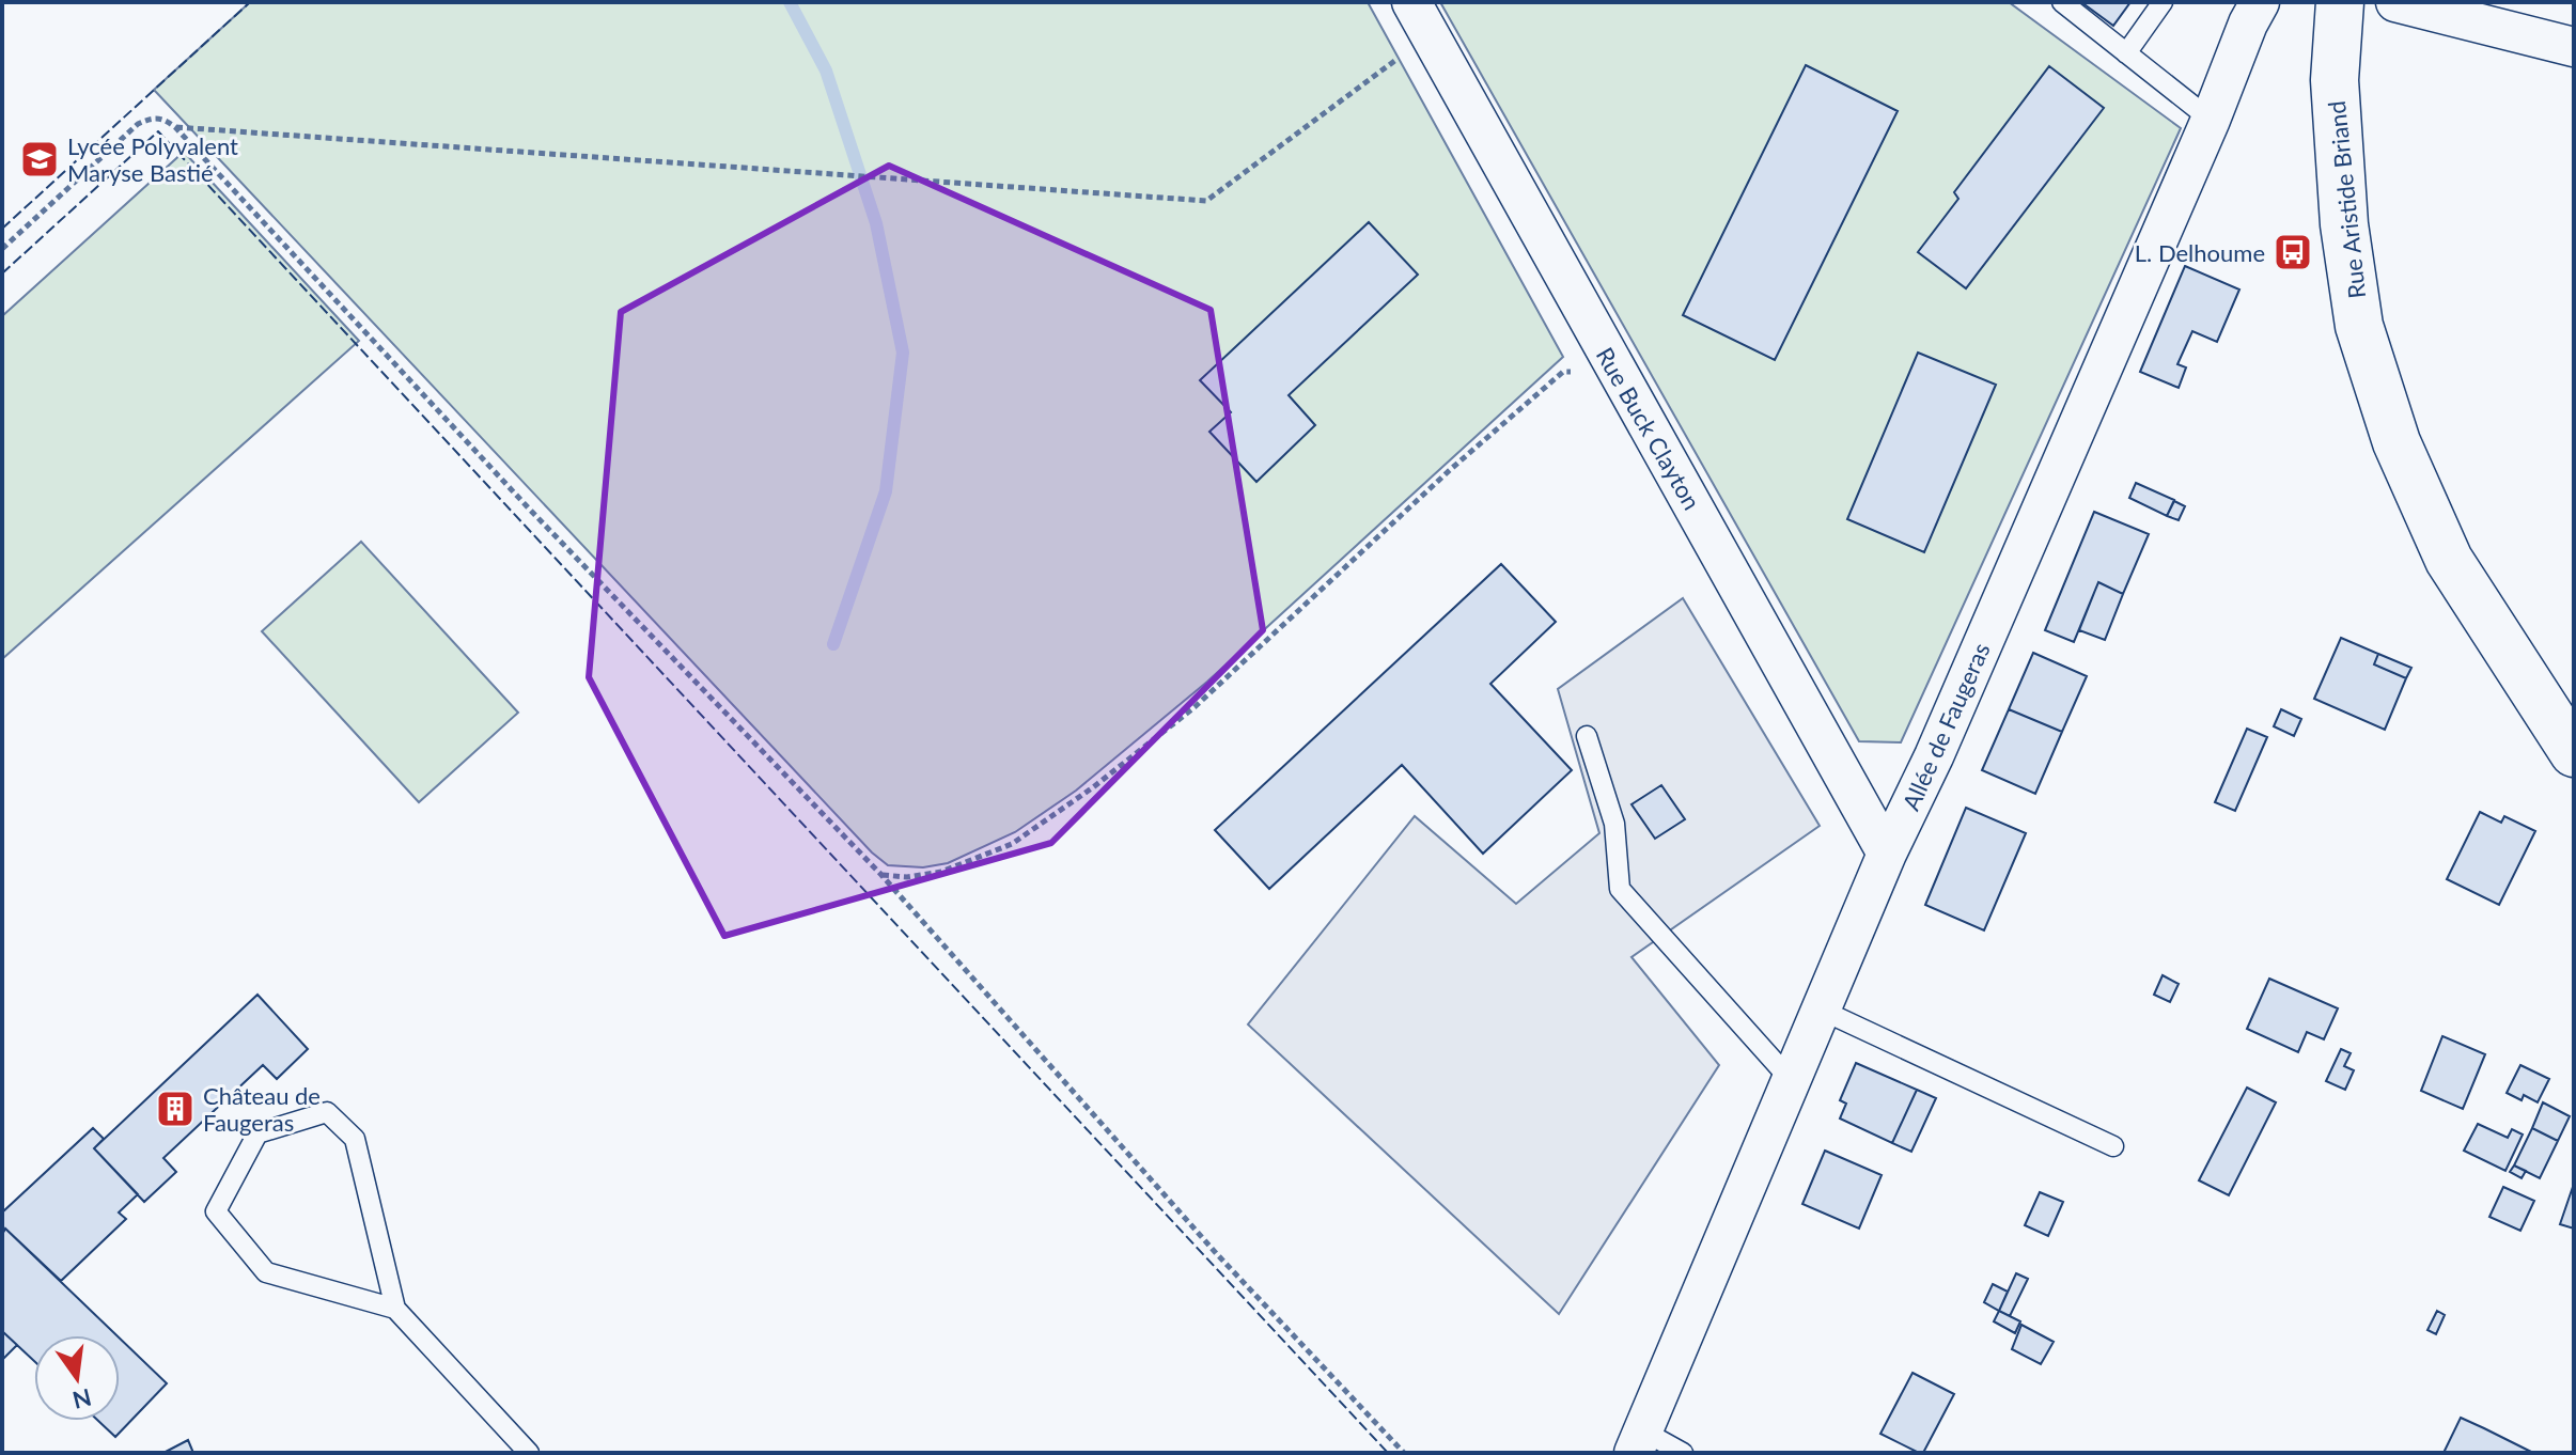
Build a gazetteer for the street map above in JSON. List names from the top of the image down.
{
  "streets": {
    "street": ["Rue Aristide Briand", "Rue Buck Clayton", "Allée de Faugeras"]
  },
  "crossings": [
    ["Rue Buck Clayton", "Allée de Faugeras"]
  ],
  "places": {
    "school or university": ["Lycée Polyvalent Maryse Bastié"],
    "bus stop": ["L. Delhoume"],
    "building": ["Château de Faugeras"]
  },
  "north": "bottom"
}
